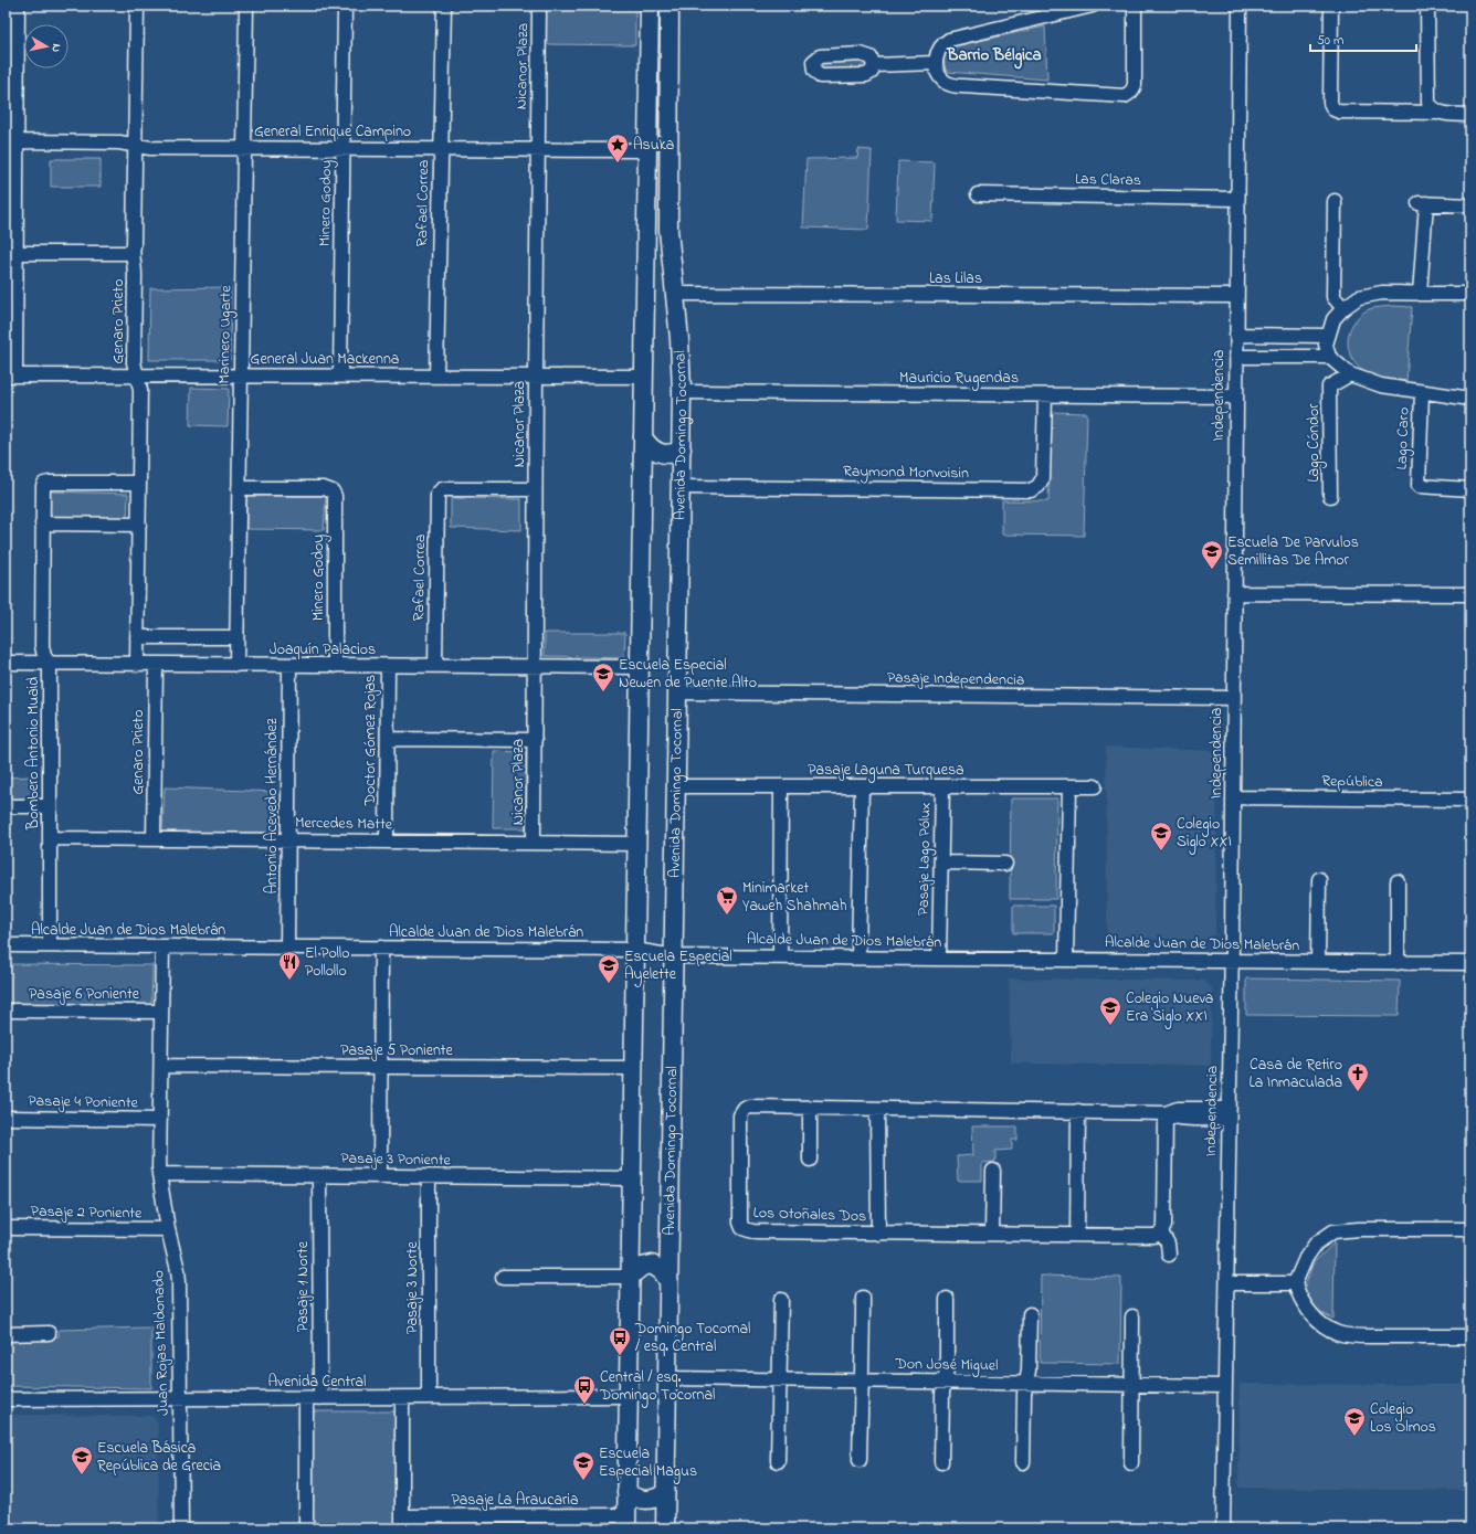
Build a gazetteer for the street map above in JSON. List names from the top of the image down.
{
  "streets": {
    "main road": ["Avenida Domingo Tocornal"],
    "street": [
      "Nicanor Plaza",
      "General Enrique Campino",
      "Las Claras",
      "Minero Godoy",
      "Rafael Correa",
      "Las Lilas",
      "Genaro Prieto",
      "Marinero Ugarte",
      "General Juan Mackenna",
      "Mauricio Rugendas",
      "Independencia",
      "Lago Caro",
      "Lago Cóndor",
      "Raymond Monvoisin",
      "Joaquín Palacios",
      "Pasaje Independencia",
      "Doctor Gómez Rojas",
      "Bombero Antonio Muaid",
      "Pasaje Laguna Turquesa",
      "República",
      "Antonio Acevedo Hernández",
      "Mercedes Matte",
      "Pasaje Lago Pólux",
      "Alcalde Juan de Dios Malebrán",
      "Pasaje 6 Poniente",
      "Pasaje 5 Poniente",
      "Pasaje 4 Poniente",
      "Pasaje 3 Poniente",
      "Pasaje 2 Poniente",
      "Los Otoñales Dos",
      "Pasaje 1 Norte",
      "Pasaje 3 Norte",
      "Juan Rojas Maldonado",
      "Don José Miguel",
      "Avenida Central",
      "Pasaje La Araucaria"
    ]
  },
  "crossings": [
    ["Nicanor Plaza", "General Enrique Campino"],
    ["Nicanor Plaza", "Rafael Correa"],
    ["Nicanor Plaza", "General Juan Mackenna"],
    ["Nicanor Plaza", "Joaquín Palacios"],
    ["Nicanor Plaza", "Mercedes Matte"],
    ["General Enrique Campino", "Minero Godoy"],
    ["General Enrique Campino", "Rafael Correa"],
    ["General Enrique Campino", "Genaro Prieto"],
    ["General Enrique Campino", "Marinero Ugarte"],
    ["Las Claras", "Independencia"],
    ["Minero Godoy", "Marinero Ugarte"],
    ["Minero Godoy", "General Juan Mackenna"],
    ["Minero Godoy", "Joaquín Palacios"],
    ["Rafael Correa", "General Juan Mackenna"],
    ["Rafael Correa", "Joaquín Palacios"],
    ["Las Lilas", "Independencia"],
    ["Las Lilas", "Avenida Domingo Tocornal"],
    ["Genaro Prieto", "General Juan Mackenna"],
    ["Genaro Prieto", "Joaquín Palacios"],
    ["Genaro Prieto", "Bombero Antonio Muaid"],
    ["Genaro Prieto", "Mercedes Matte"],
    ["Marinero Ugarte", "General Juan Mackenna"],
    ["Marinero Ugarte", "Joaquín Palacios"],
    ["Mauricio Rugendas", "Independencia"],
    ["Mauricio Rugendas", "Avenida Domingo Tocornal"],
    ["Mauricio Rugendas", "Raymond Monvoisin"],
    ["Independencia", "Pasaje Independencia"],
    ["Independencia", "República"],
    ["Independencia", "Alcalde Juan de Dios Malebrán"],
    ["Independencia", "Los Otoñales Dos"],
    ["Independencia", "Don José Miguel"],
    ["Avenida Domingo Tocornal", "Raymond Monvoisin"],
    ["Avenida Domingo Tocornal", "Pasaje Independencia"],
    ["Avenida Domingo Tocornal", "Pasaje Laguna Turquesa"],
    ["Avenida Domingo Tocornal", "Alcalde Juan de Dios Malebrán"],
    ["Avenida Domingo Tocornal", "Don José Miguel"],
    ["Joaquín Palacios", "Doctor Gómez Rojas"],
    ["Joaquín Palacios", "Bombero Antonio Muaid"],
    ["Joaquín Palacios", "Antonio Acevedo Hernández"],
    ["Doctor Gómez Rojas", "Mercedes Matte"],
    ["Bombero Antonio Muaid", "Mercedes Matte"],
    ["Bombero Antonio Muaid", "Alcalde Juan de Dios Malebrán"],
    ["Pasaje Laguna Turquesa", "Pasaje Lago Pólux"],
    ["Antonio Acevedo Hernández", "Mercedes Matte"],
    ["Antonio Acevedo Hernández", "Alcalde Juan de Dios Malebrán"],
    ["Pasaje Lago Pólux", "Alcalde Juan de Dios Malebrán"],
    ["Alcalde Juan de Dios Malebrán", "Juan Rojas Maldonado"],
    ["Pasaje 6 Poniente", "Juan Rojas Maldonado"],
    ["Pasaje 5 Poniente", "Juan Rojas Maldonado"],
    ["Pasaje 4 Poniente", "Juan Rojas Maldonado"],
    ["Pasaje 3 Poniente", "Pasaje 1 Norte"],
    ["Pasaje 3 Poniente", "Pasaje 3 Norte"],
    ["Pasaje 3 Poniente", "Juan Rojas Maldonado"],
    ["Pasaje 2 Poniente", "Juan Rojas Maldonado"],
    ["Pasaje 1 Norte", "Avenida Central"],
    ["Pasaje 3 Norte", "Avenida Central"],
    ["Juan Rojas Maldonado", "Avenida Central"]
  ],
  "districts": ["Barrio Bélgica"],
  "places": {
    "place": ["Asuka"],
    "school or university": [
      "Escuela De Parvulos Semillitas De Amor",
      "Escuela Especial Newen de Puente Alto",
      "Colegio Siglo XXI",
      "Escuela Especial Ayelette",
      "Colegio Nueva Era Siglo XXI",
      "Colegio Los Olmos",
      "Escuela Básica República de Grecia",
      "Escuela Especial Magus"
    ],
    "supermarket": ["Minimarket Yaweh Shahmah"],
    "restaurant": ["El Pollo Pollollo"],
    "church": ["Casa de Retiro La Inmaculada"],
    "bus stop": ["Domingo Tocornal / esq. Central", "Central / esq. Domingo Tocornal"]
  },
  "scale_bar": "50 m",
  "north": "right"
}
